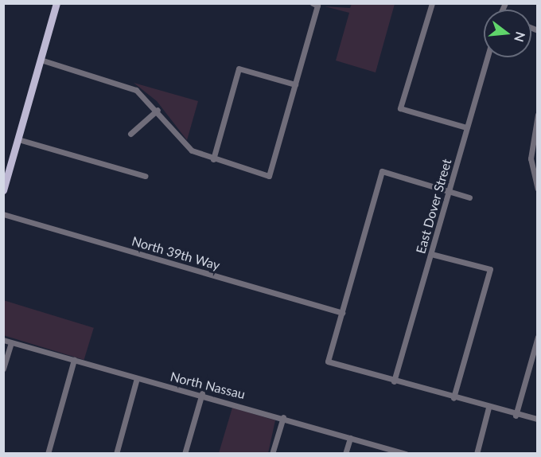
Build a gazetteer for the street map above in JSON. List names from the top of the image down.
{
  "streets": {
    "street": ["East Dover Street", "North 39th Way", "North Nassau"]
  },
  "north": "right"
}
